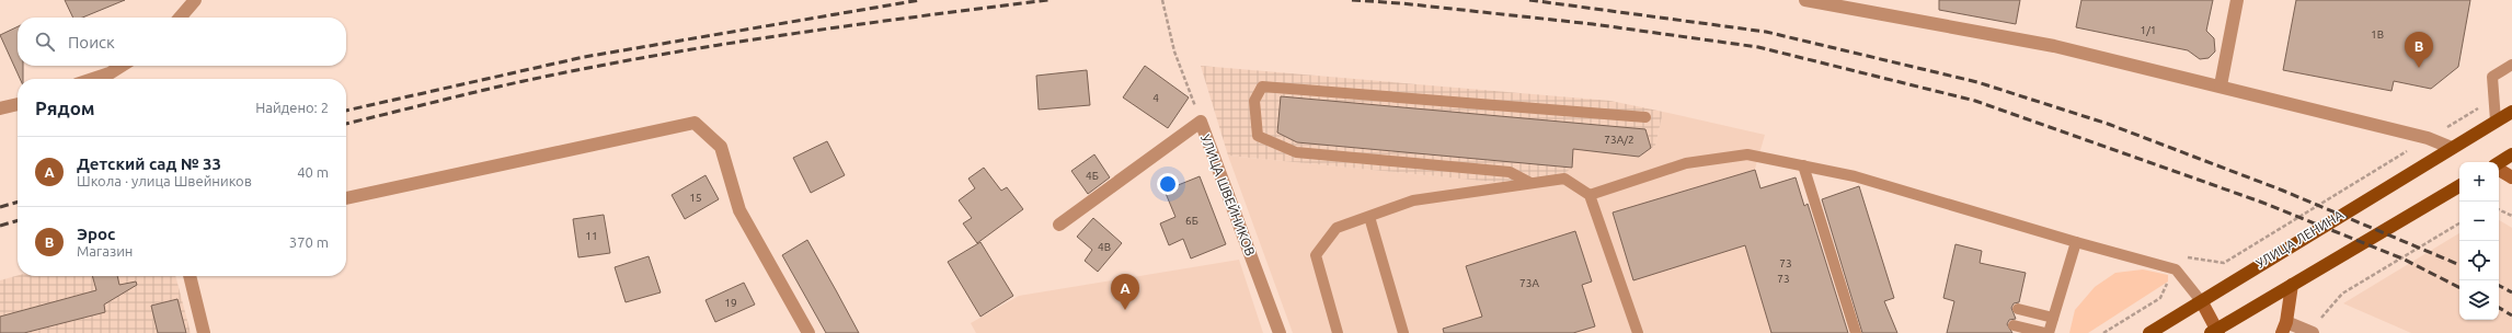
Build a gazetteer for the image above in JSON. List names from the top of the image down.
{
  "streets": {
    "main road": ["УЛИЦА ЛЕНИНА"],
    "street": ["УЛИЦА ШВЕЙНИКОВ"]
  },
  "house_numbers": [
    "1/1",
    "1В",
    "4",
    "73А/2",
    "4Б",
    "15",
    "6Б",
    "11",
    "4В",
    "73",
    "73",
    "73А",
    "19"
  ],
  "page": {
    "search": "Поиск",
    "pins": ["B", "A"],
    "heading": ["Рядом", "Найдено: 2"],
    "list": [
      {
        "mark": "A",
        "name": "Детский сад № 33",
        "note": "Школа · улица Швейников",
        "value": "40 m"
      },
      {
        "mark": "B",
        "name": "Эрос",
        "note": "Магазин",
        "value": "370 m"
      }
    ],
    "map_buttons": ["+", "−"]
  }
}
